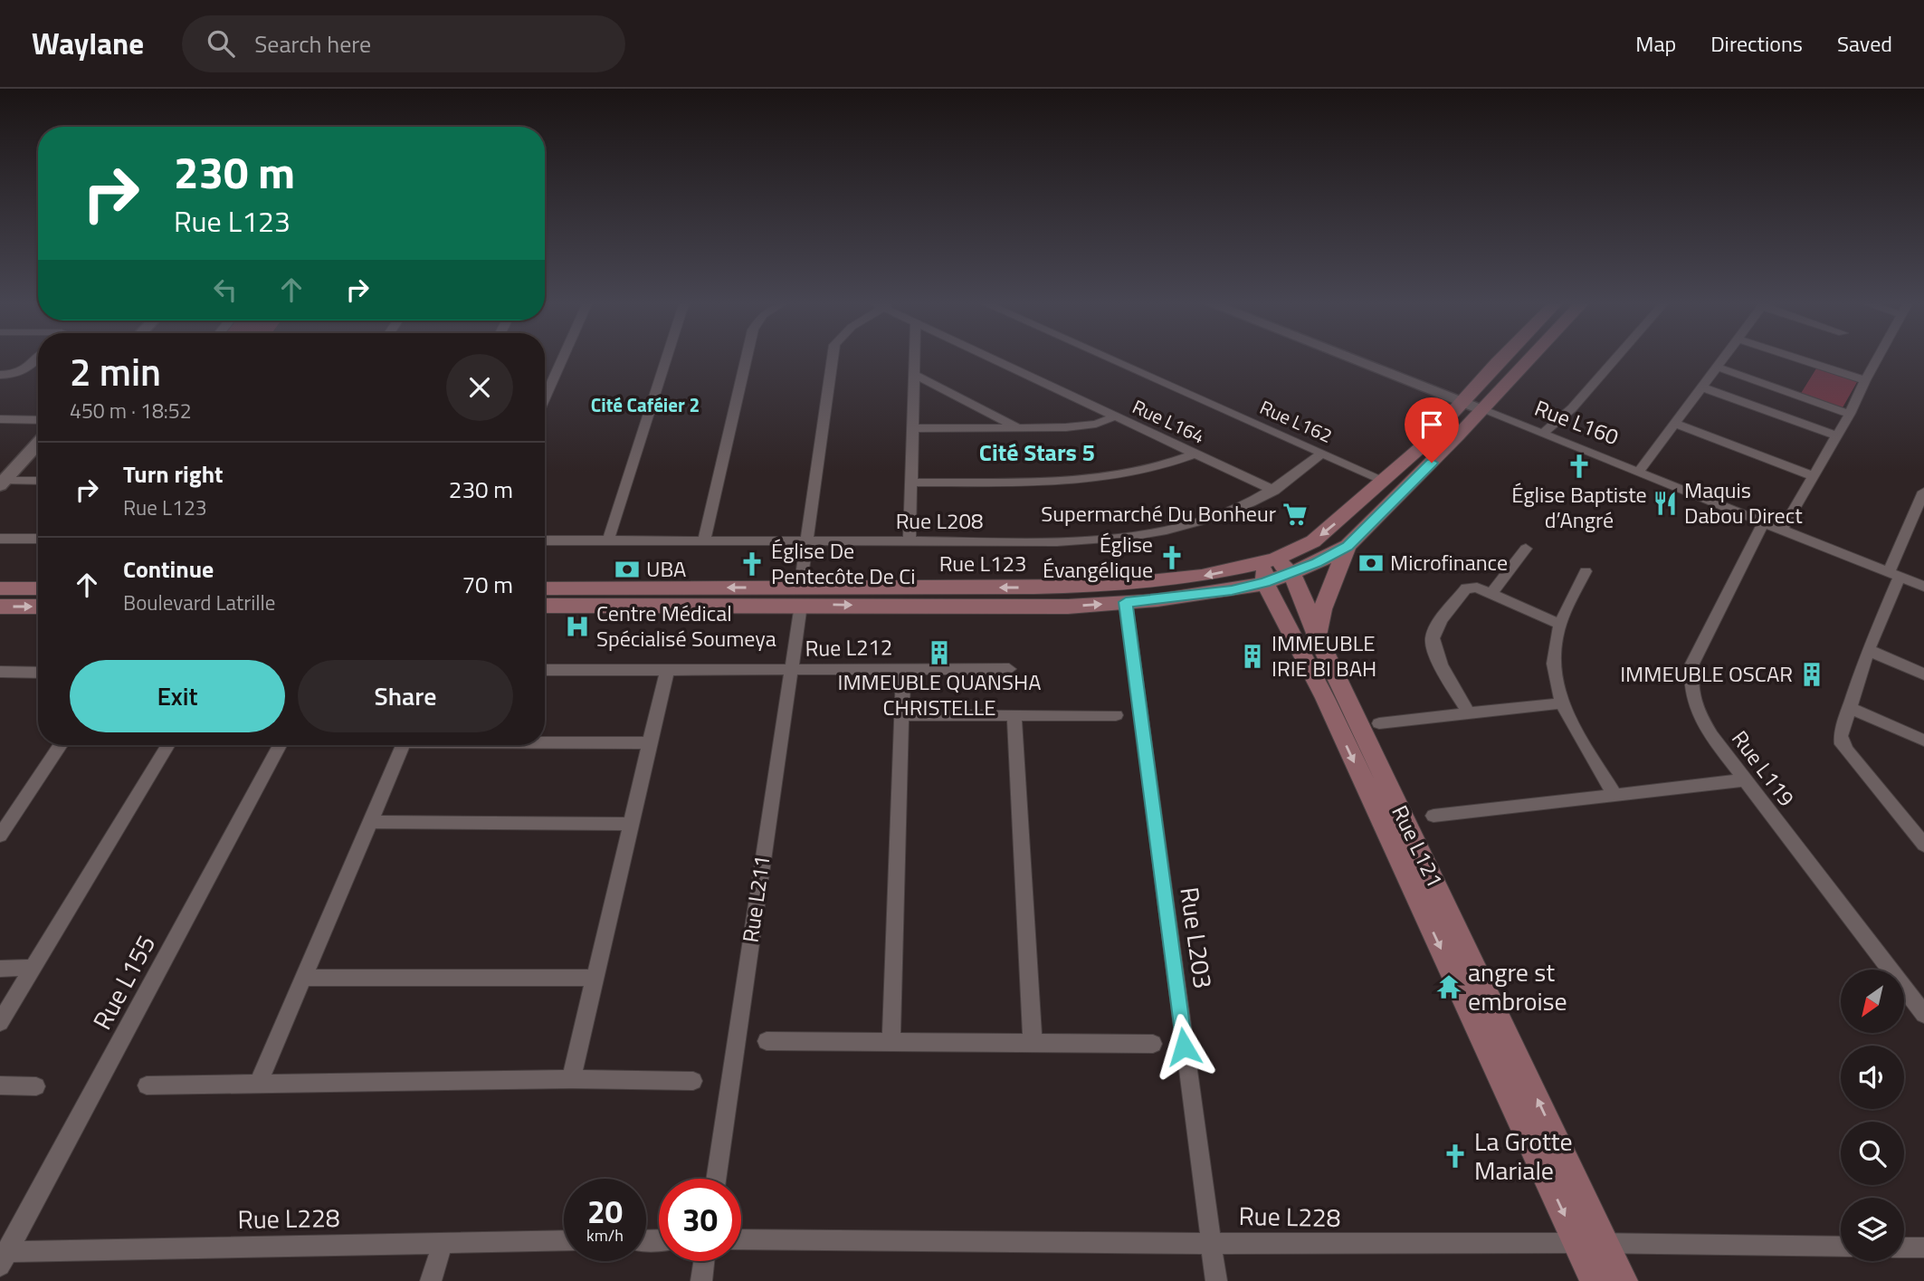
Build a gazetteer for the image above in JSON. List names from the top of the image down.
{
  "streets": {
    "main road": ["Rue L123", "Rue L121"],
    "street": [
      "Rue L164",
      "Rue L162",
      "Rue L160",
      "Rue L208",
      "Rue L212",
      "Rue L119",
      "Rue L211",
      "Rue L203",
      "Rue L155",
      "Rue L228"
    ]
  },
  "crossings": [
    ["Rue L164", "Rue L208"],
    ["Rue L162", "Rue L208"],
    ["Rue L162", "Rue L123"],
    ["Rue L160", "Rue L123"],
    ["Rue L160", "Rue L119"],
    ["Rue L208", "Rue L211"],
    ["Rue L123", "Rue L121"],
    ["Rue L123", "Rue L211"],
    ["Rue L123", "Rue L203"],
    ["Rue L212", "Rue L211"],
    ["Rue L121", "Rue L228"],
    ["Rue L203", "Rue L228"],
    ["Rue L155", "Rue L228"]
  ],
  "districts": ["Cité Caféier 2", "Cité Stars 5"],
  "places": {
    "church": [
      "Église Baptiste d’Angré",
      "Église Évangélique",
      "Église De Pentecôte De Ci",
      "La Grotte Mariale"
    ],
    "restaurant": ["Maquis Dabou Direct"],
    "supermarket": ["Supermarché Du Bonheur"],
    "bank": ["Microfinance", "UBA"],
    "hospital": ["Centre Médical Spécialisé Soumeya"],
    "building": ["IMMEUBLE QUANSHA CHRISTELLE", "IMMEUBLE IRIE BI BAH", "IMMEUBLE OSCAR"],
    "temple": ["angre st embroise"]
  },
  "north": "bottom left",
  "page": {
    "header": "Waylane",
    "search": "Search here",
    "nav": ["Map", "Directions", "Saved"],
    "turn": ["230 m", "Rue L123"],
    "heading": ["2 min", "450 m · 18:52"],
    "list": [
      {
        "name": "Turn right",
        "note": "Rue L123",
        "value": "230 m"
      },
      {
        "name": "Continue",
        "note": "Boulevard Latrille",
        "value": "70 m"
      }
    ],
    "buttons": ["Exit", "Share"],
    "speed": "20 km/h",
    "limit": "30"
  }
}
